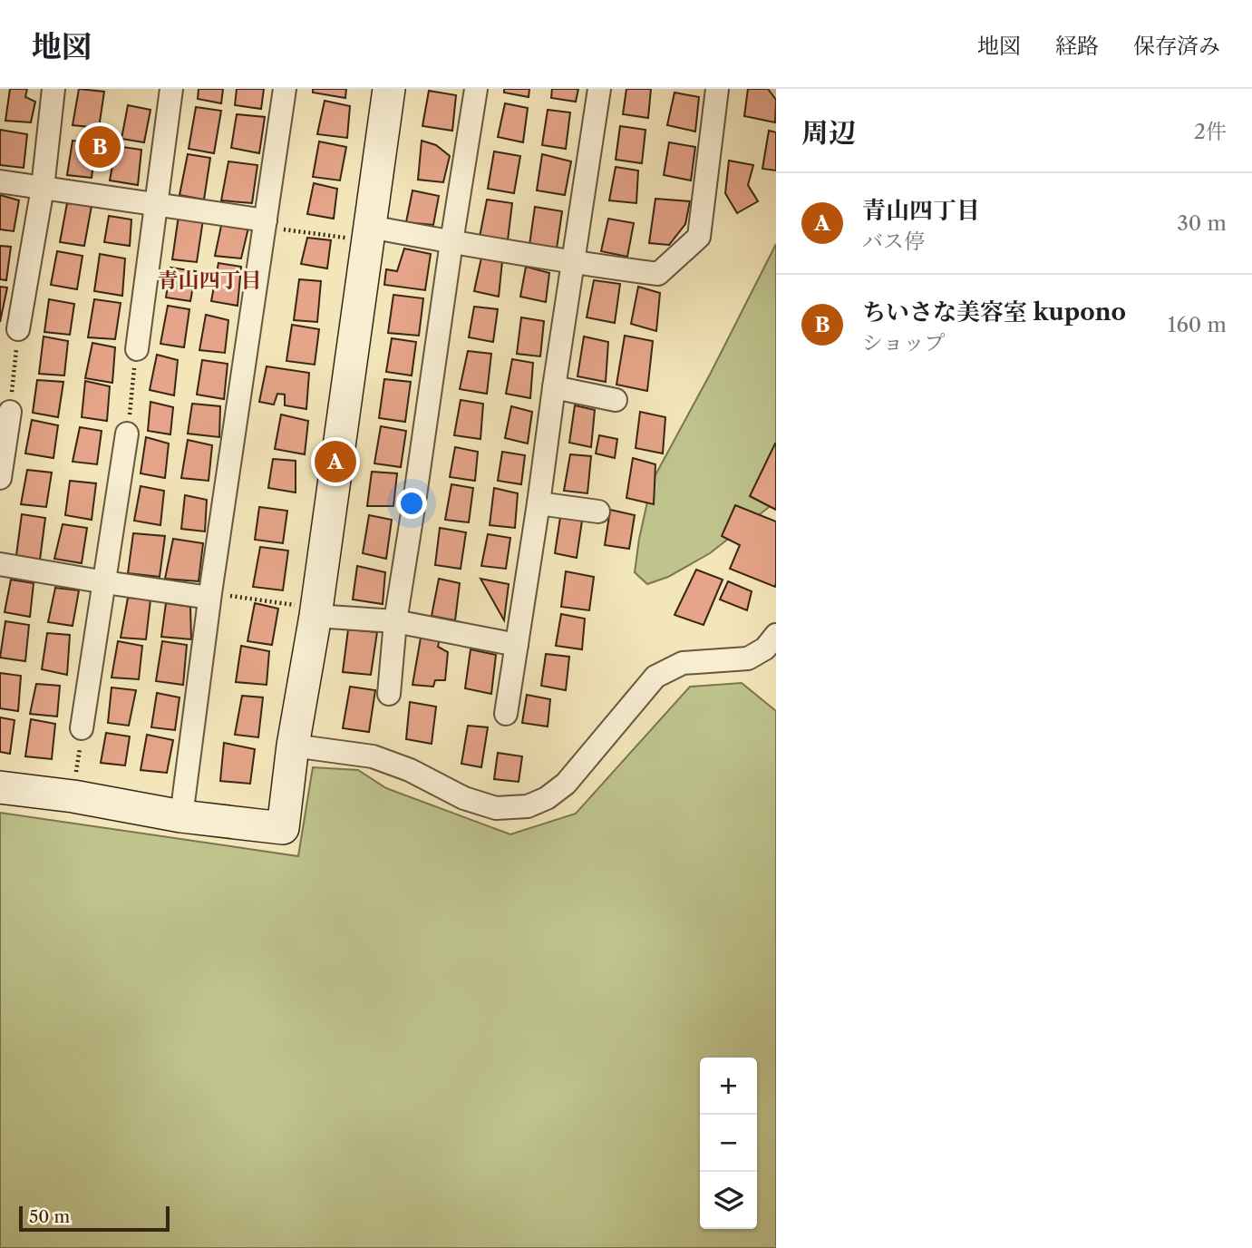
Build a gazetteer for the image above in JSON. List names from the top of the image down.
{
  "districts": ["青山四丁目"],
  "scale_bar": "50 m",
  "page": {
    "header": "地図",
    "nav": ["地図", "経路", "保存済み"],
    "heading": ["周辺", "2件"],
    "pins": ["B", "A"],
    "list": [
      {
        "mark": "A",
        "name": "青山四丁目",
        "note": "バス停",
        "value": "30 m"
      },
      {
        "mark": "B",
        "name": "ちいさな美容室 kupono",
        "note": "ショップ",
        "value": "160 m"
      }
    ],
    "map_buttons": ["+", "−"],
    "scale": "50 m"
  }
}
